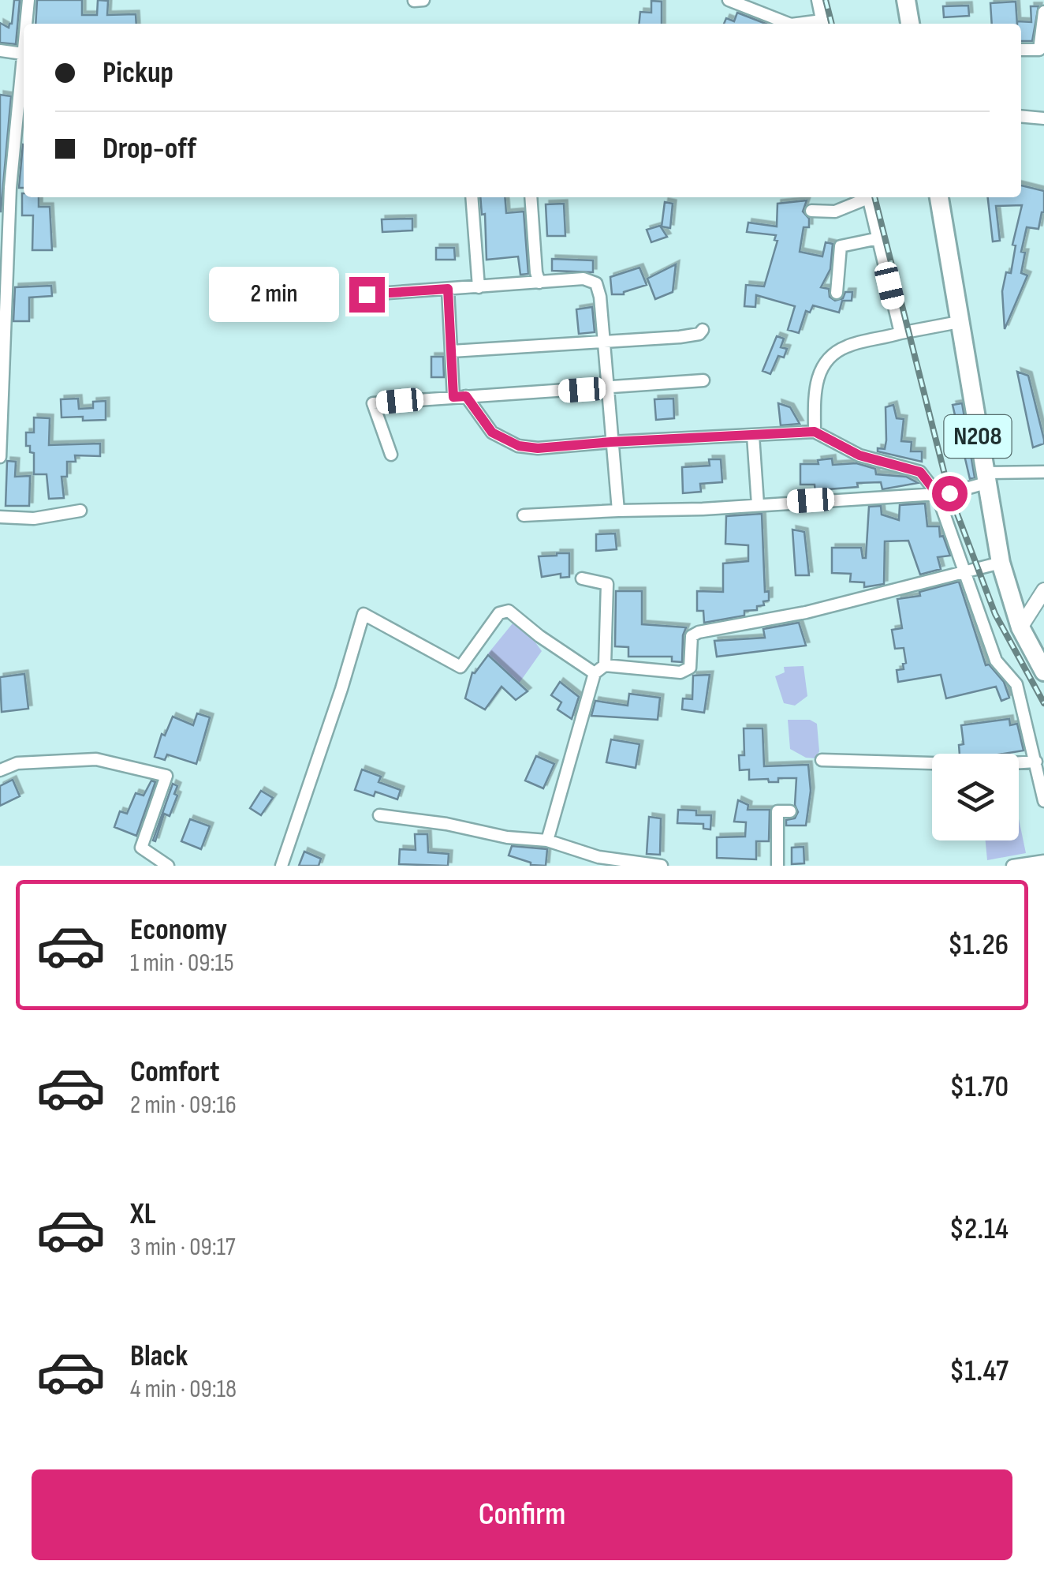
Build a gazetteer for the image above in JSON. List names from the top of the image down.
{
  "streets": {
    "highway": ["N208"]
  },
  "page": {
    "banner": ["Pickup", "Drop-off"],
    "bubble": "2 min",
    "list": [
      {
        "name": "Economy",
        "note": "1 min · 09:15",
        "value": "$1.26"
      },
      {
        "name": "Comfort",
        "note": "2 min · 09:16",
        "value": "$1.70"
      },
      {
        "name": "XL",
        "note": "3 min · 09:17",
        "value": "$2.14"
      },
      {
        "name": "Black",
        "note": "4 min · 09:18",
        "value": "$1.47"
      }
    ],
    "buttons": "Confirm"
  }
}
